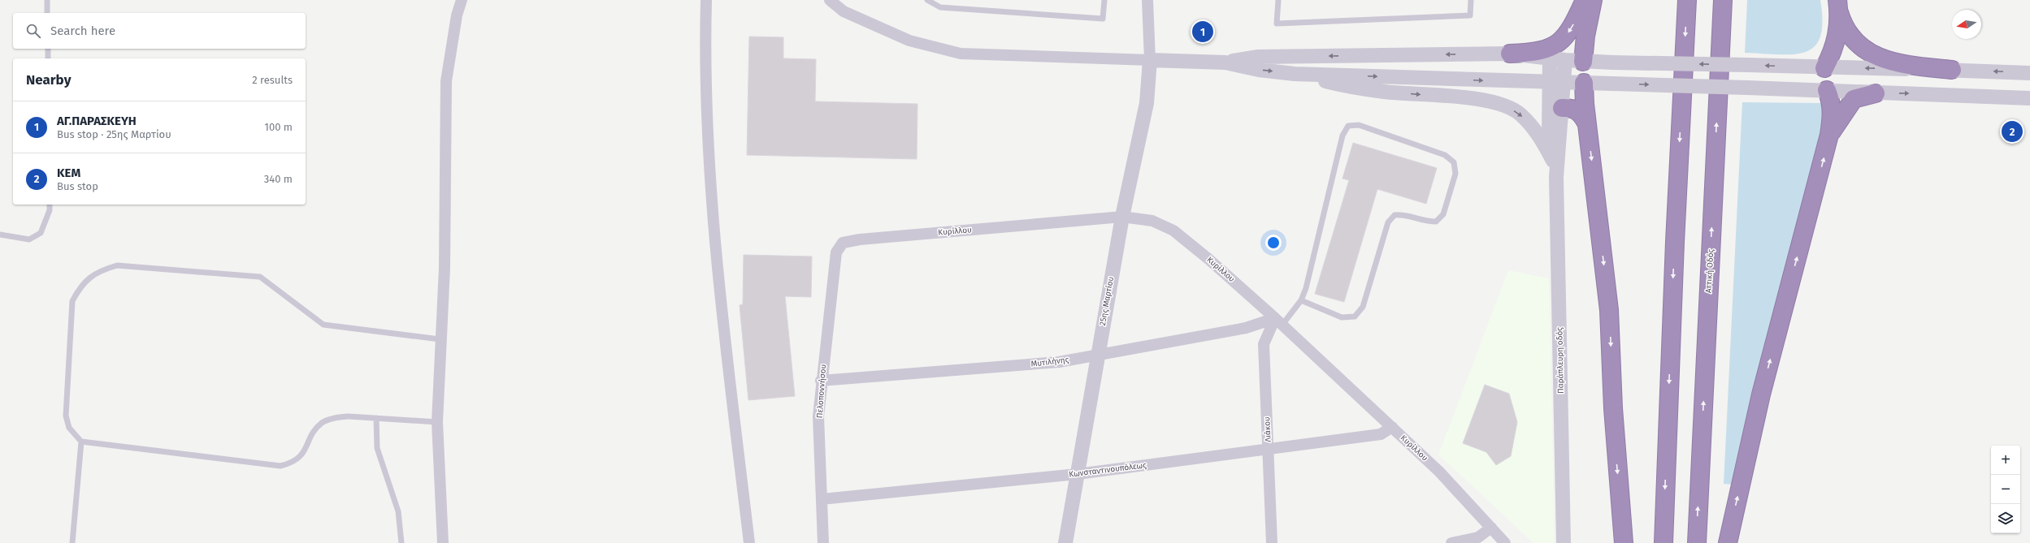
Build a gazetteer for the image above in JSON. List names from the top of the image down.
{
  "streets": {
    "highway": ["Αττική Οδός"],
    "street": [
      "Κυρίλλου",
      "25ης Μαρτίου",
      "Παράπλευρη οδός",
      "Μυτιλήνης",
      "Πελοποννήσου",
      "Λιάκου",
      "Κωνσταντινουπόλεως"
    ]
  },
  "crossings": [
    ["Κυρίλλου", "25ης Μαρτίου"],
    ["Κυρίλλου", "Μυτιλήνης"],
    ["Κυρίλλου", "Πελοποννήσου"],
    ["Κυρίλλου", "Λιάκου"],
    ["Κυρίλλου", "Κωνσταντινουπόλεως"],
    ["25ης Μαρτίου", "Μυτιλήνης"],
    ["25ης Μαρτίου", "Κωνσταντινουπόλεως"],
    ["Μυτιλήνης", "Πελοποννήσου"],
    ["Μυτιλήνης", "Λιάκου"],
    ["Πελοποννήσου", "Κωνσταντινουπόλεως"],
    ["Λιάκου", "Κωνσταντινουπόλεως"]
  ],
  "north": "left",
  "page": {
    "search": "Search here",
    "pins": ["1", "2"],
    "heading": ["Nearby", "2 results"],
    "list": [
      {
        "mark": "1",
        "name": "ΑΓ.ΠΑΡΑΣΚΕΥΗ",
        "note": "Bus stop · 25ης Μαρτίου",
        "value": "100 m"
      },
      {
        "mark": "2",
        "name": "ΚΕΜ",
        "note": "Bus stop",
        "value": "340 m"
      }
    ],
    "map_buttons": ["+", "−"]
  }
}
